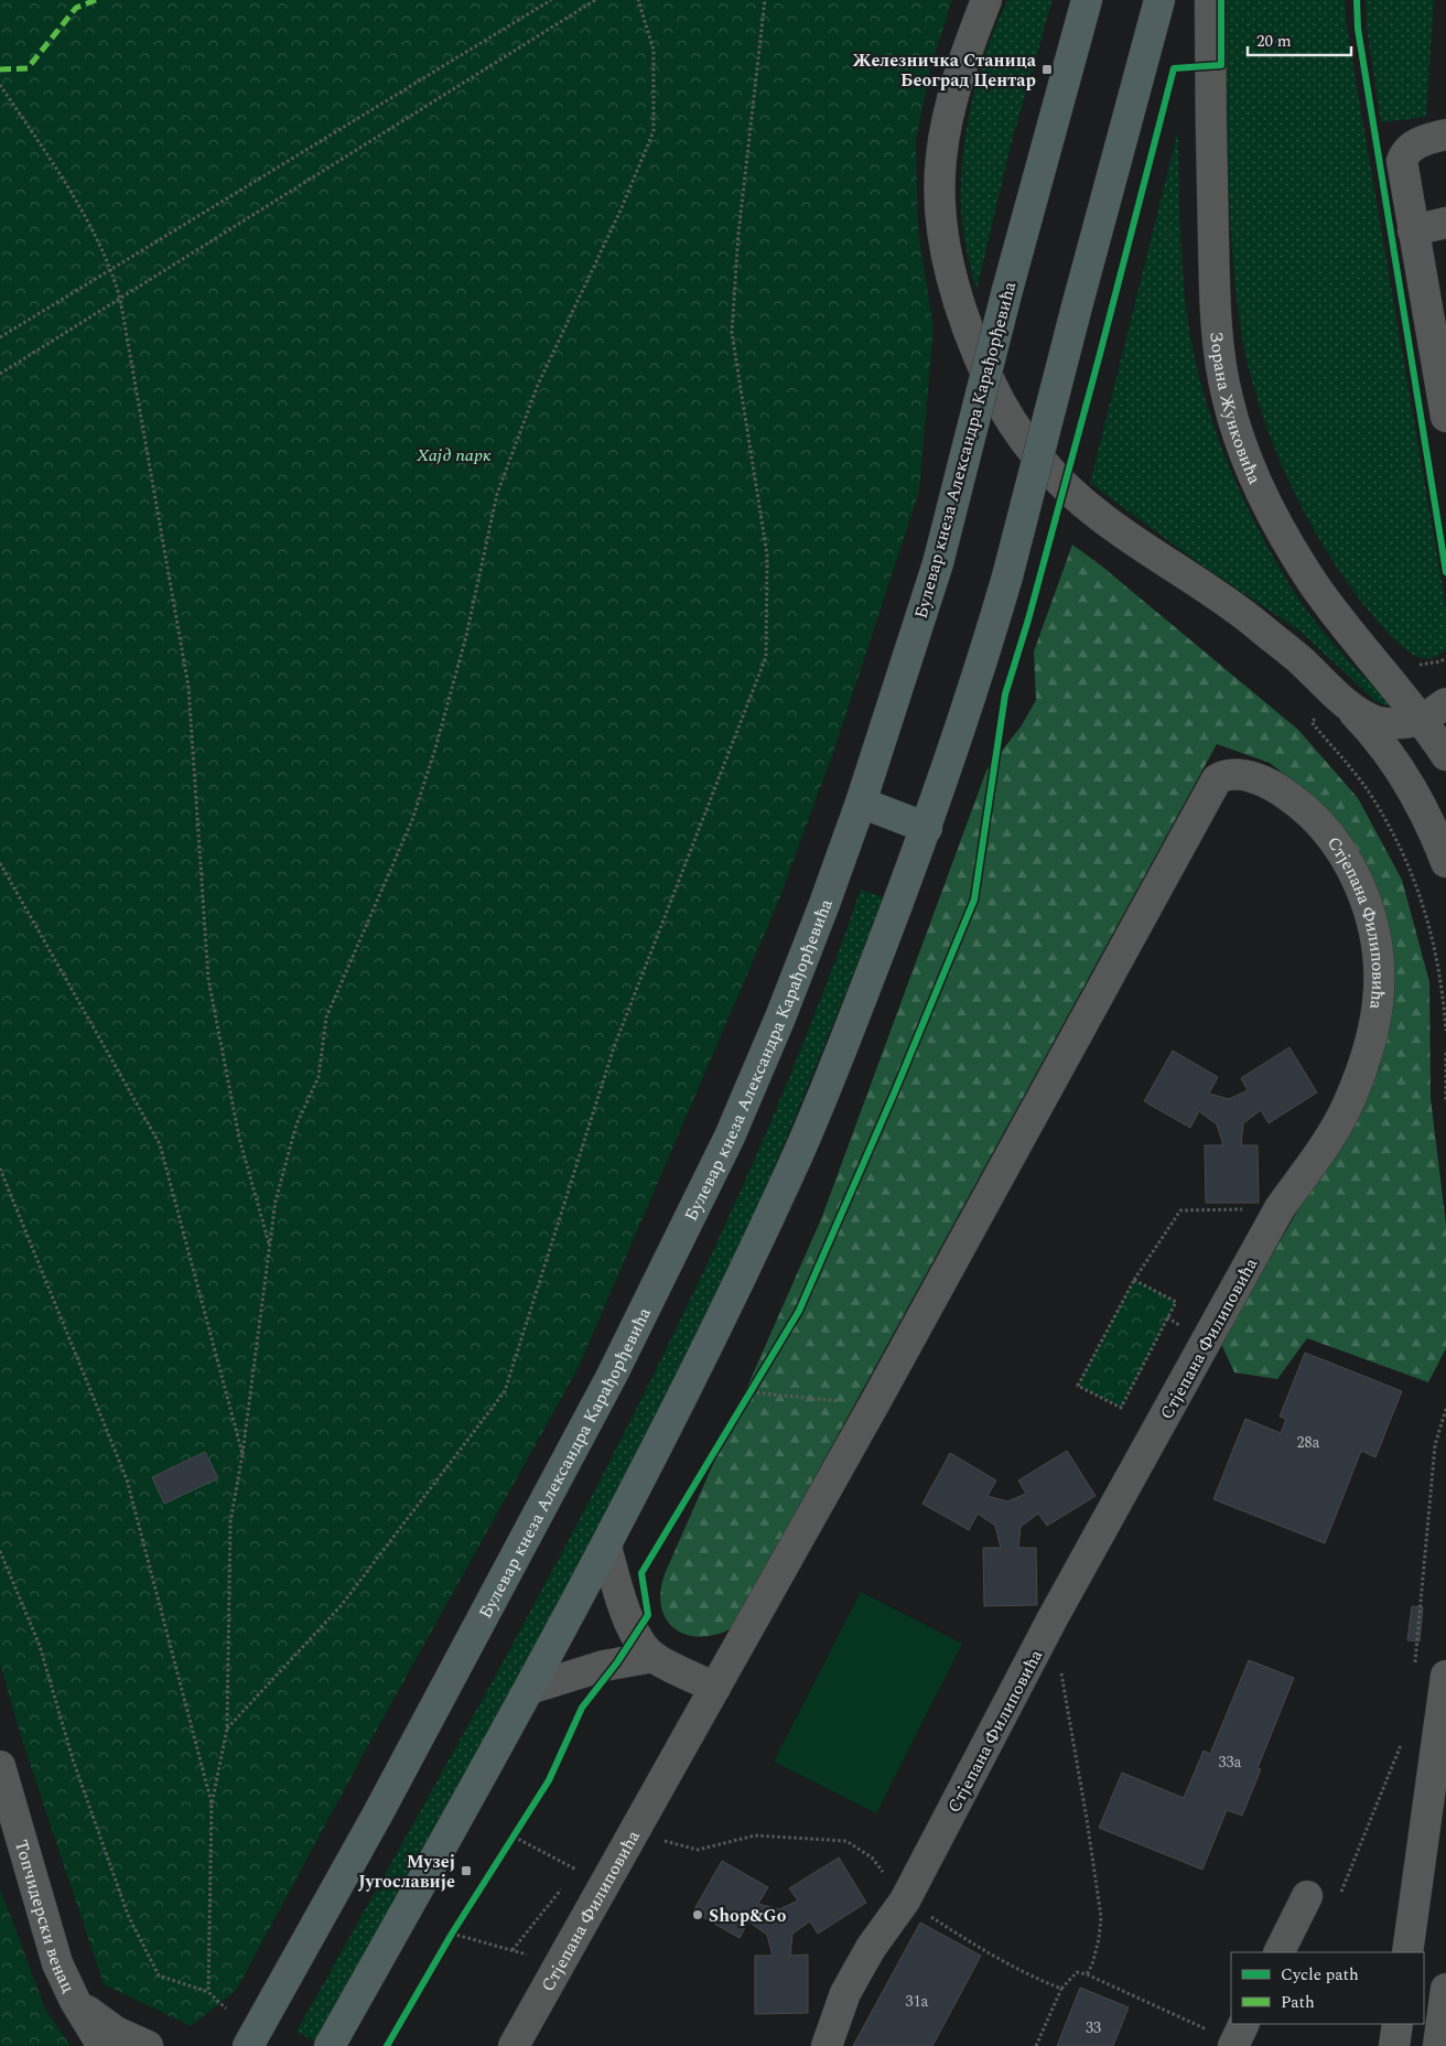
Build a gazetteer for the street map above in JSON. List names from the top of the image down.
{
  "streets": {
    "main road": ["Булевар кнеза Александра Карађорђевића"],
    "street": ["Зорана Жунковића", "Стјепана Филиповића", "Топчидерски венац"]
  },
  "parks": ["Хајд парк"],
  "places": {
    "transit": ["Железничка Станица Београд Центар", "Музеј Југославије"],
    "other": ["Shop&Go"]
  },
  "house_numbers": [
    "28a",
    "33a",
    "31a",
    "33"
  ],
  "legend": ["Cycle path", "Path"],
  "scale_bar": "20 m"
}
